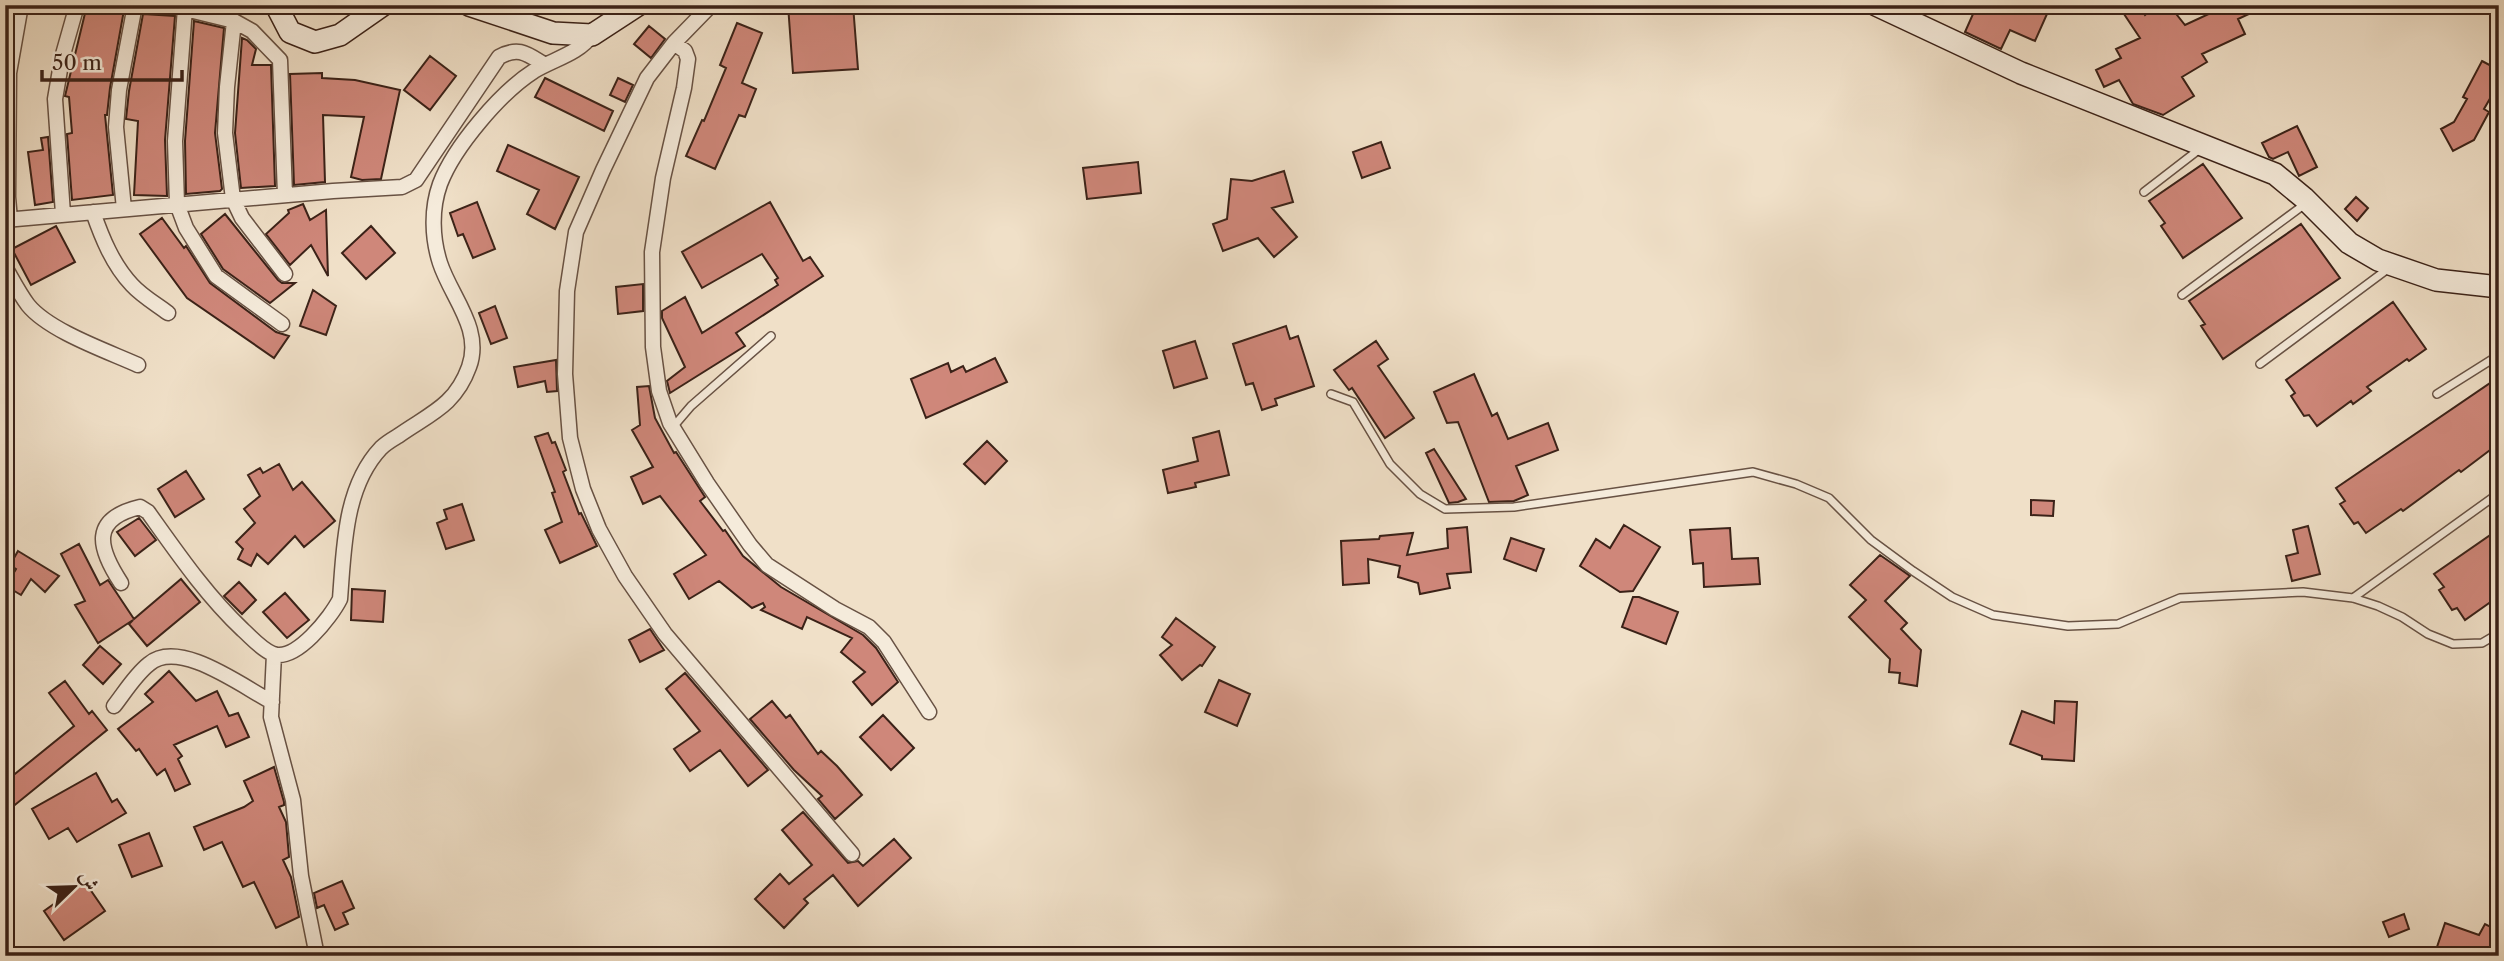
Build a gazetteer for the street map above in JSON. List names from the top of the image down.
{
  "scale_bar": "50 m",
  "north": "top right"
}
